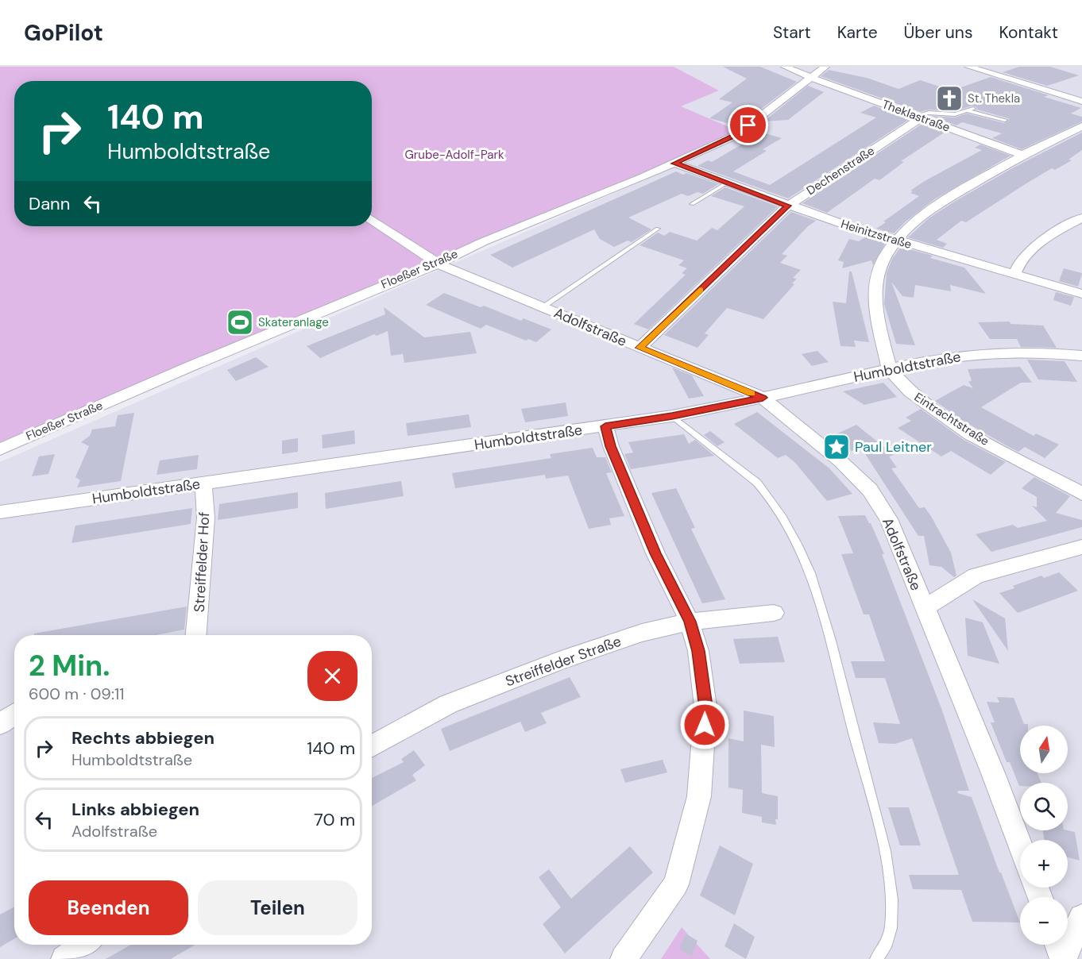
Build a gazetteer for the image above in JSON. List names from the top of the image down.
{
  "streets": {
    "street": [
      "Theklastraße",
      "Dechenstraße",
      "Heinitzstraße",
      "Floeßer Straße",
      "Adolfstraße",
      "Humboldtstraße",
      "Eintrachtstraße",
      "Streiffelder Hof",
      "Streiffelder Straße"
    ]
  },
  "crossings": [
    ["Theklastraße", "Dechenstraße"],
    ["Theklastraße", "Floeßer Straße"],
    ["Theklastraße", "Eintrachtstraße"],
    ["Dechenstraße", "Heinitzstraße"],
    ["Dechenstraße", "Adolfstraße"],
    ["Heinitzstraße", "Floeßer Straße"],
    ["Heinitzstraße", "Eintrachtstraße"],
    ["Floeßer Straße", "Adolfstraße"],
    ["Adolfstraße", "Humboldtstraße"],
    ["Humboldtstraße", "Eintrachtstraße"],
    ["Humboldtstraße", "Streiffelder Hof"]
  ],
  "parks": ["Grube-Adolf-Park"],
  "places": {
    "church": ["St. Thekla"],
    "sports": ["Skateranlage"],
    "place": ["Paul Leitner"]
  },
  "north": "top",
  "page": {
    "header": "GoPilot",
    "nav": [
      "Start",
      "Karte",
      "Über uns",
      "Kontakt"
    ],
    "turn": ["140 m", "Humboldtstraße"],
    "then": "Dann",
    "heading": ["2 Min.", "600 m · 09:11"],
    "list": [
      {
        "name": "Rechts abbiegen",
        "note": "Humboldtstraße",
        "value": "140 m"
      },
      {
        "name": "Links abbiegen",
        "note": "Adolfstraße",
        "value": "70 m"
      }
    ],
    "map_buttons": ["+", "−"],
    "buttons": ["Beenden", "Teilen"]
  }
}
